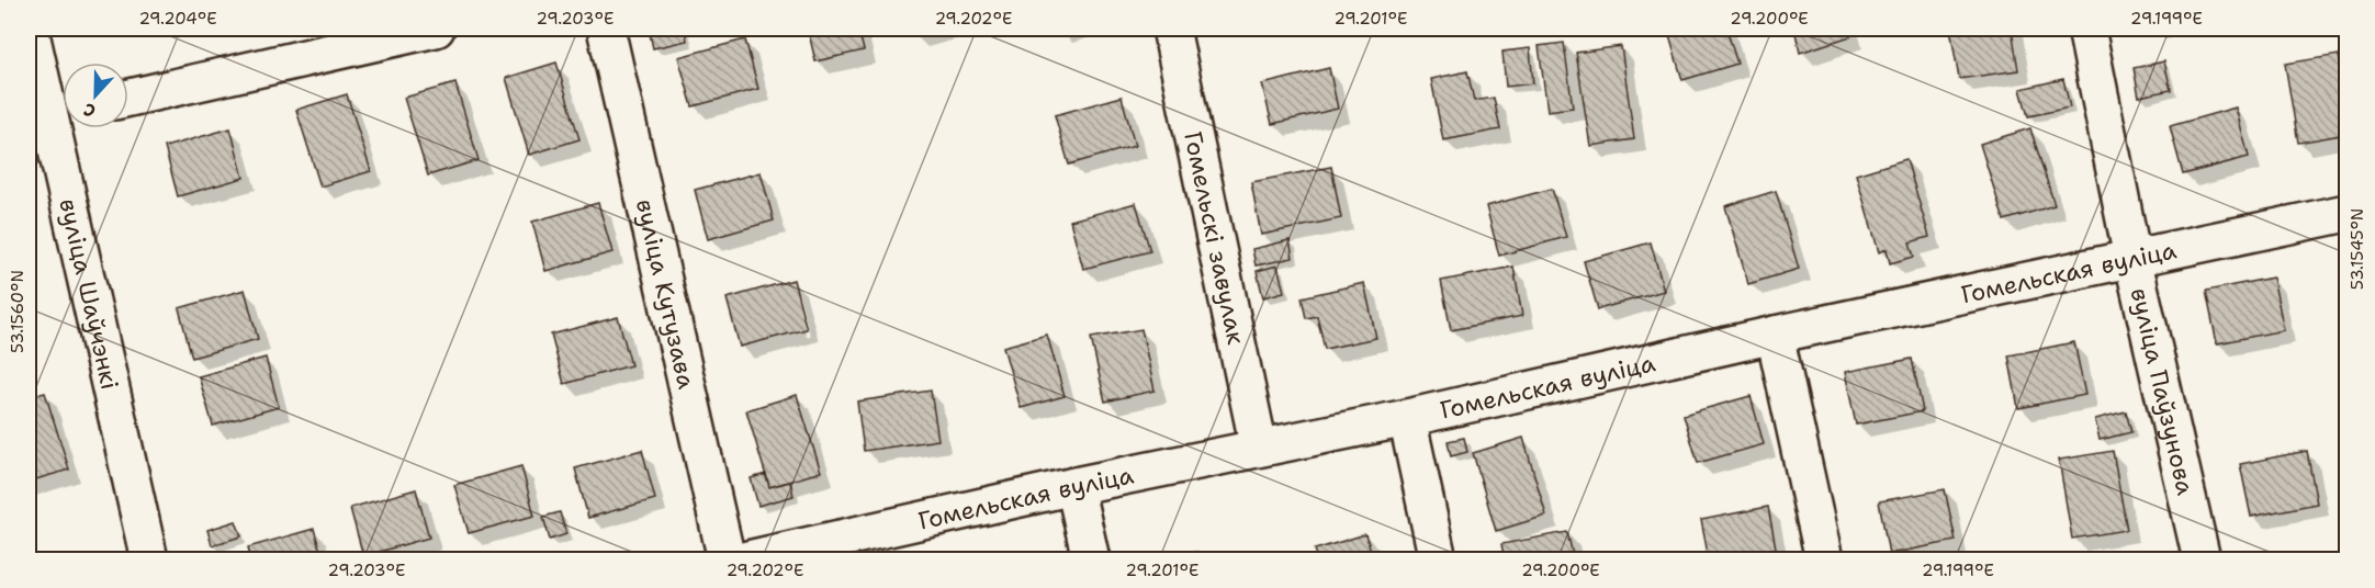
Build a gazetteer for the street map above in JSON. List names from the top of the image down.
{
  "streets": {
    "street": [
      "Гомельскі завулак",
      "Гомельская вуліца",
      "вуліца Шаўчэнкі",
      "вуліца Кутузава",
      "вуліца Паўзунова"
    ]
  },
  "crossings": [
    ["Гомельскі завулак", "Гомельская вуліца"],
    ["Гомельская вуліца", "вуліца Паўзунова"]
  ],
  "north": "bottom",
  "coordinates": [
    "29.204°E",
    "29.203°E",
    "29.202°E",
    "29.201°E",
    "29.200°E",
    "29.199°E",
    "53.1545°N",
    "53.1560°N"
  ]
}
